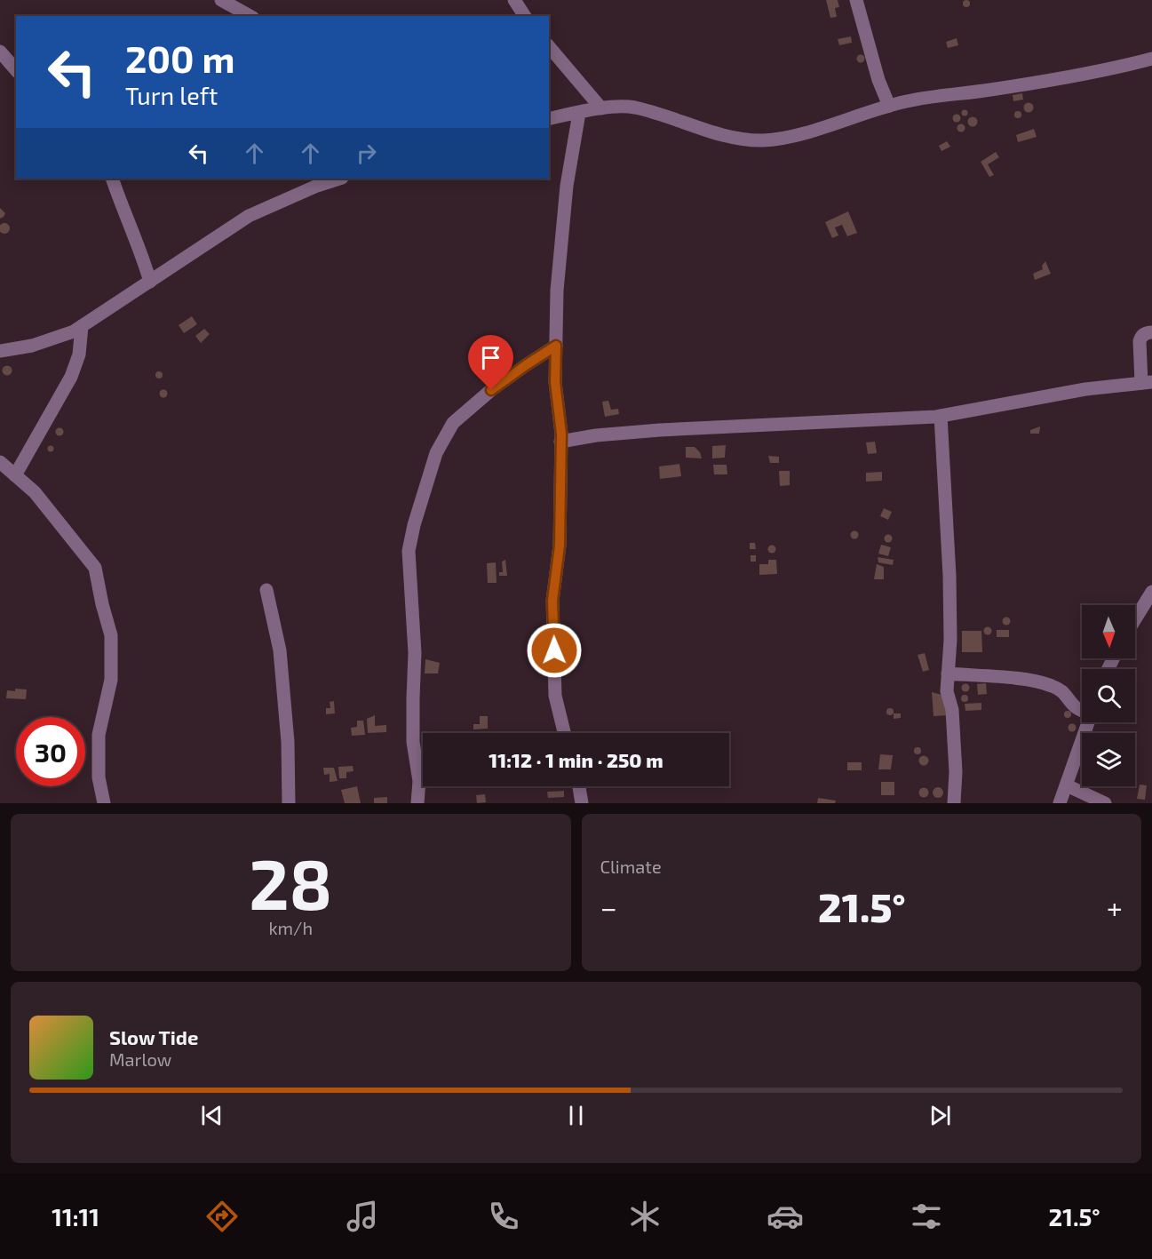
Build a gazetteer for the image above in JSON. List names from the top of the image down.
{
  "north": "bottom",
  "page": {
    "turn": ["200 m", "Turn left"],
    "limit": "30",
    "trip": "11:12 · 1 min · 250 m",
    "tile": [
      ["28", "km/h"],
      "Climate"
    ],
    "heat": ["−", "21.5°", "+"],
    "song": ["Slow Tide", "Marlow"],
    "tabs": ["11:11", "21.5°"]
  }
}
